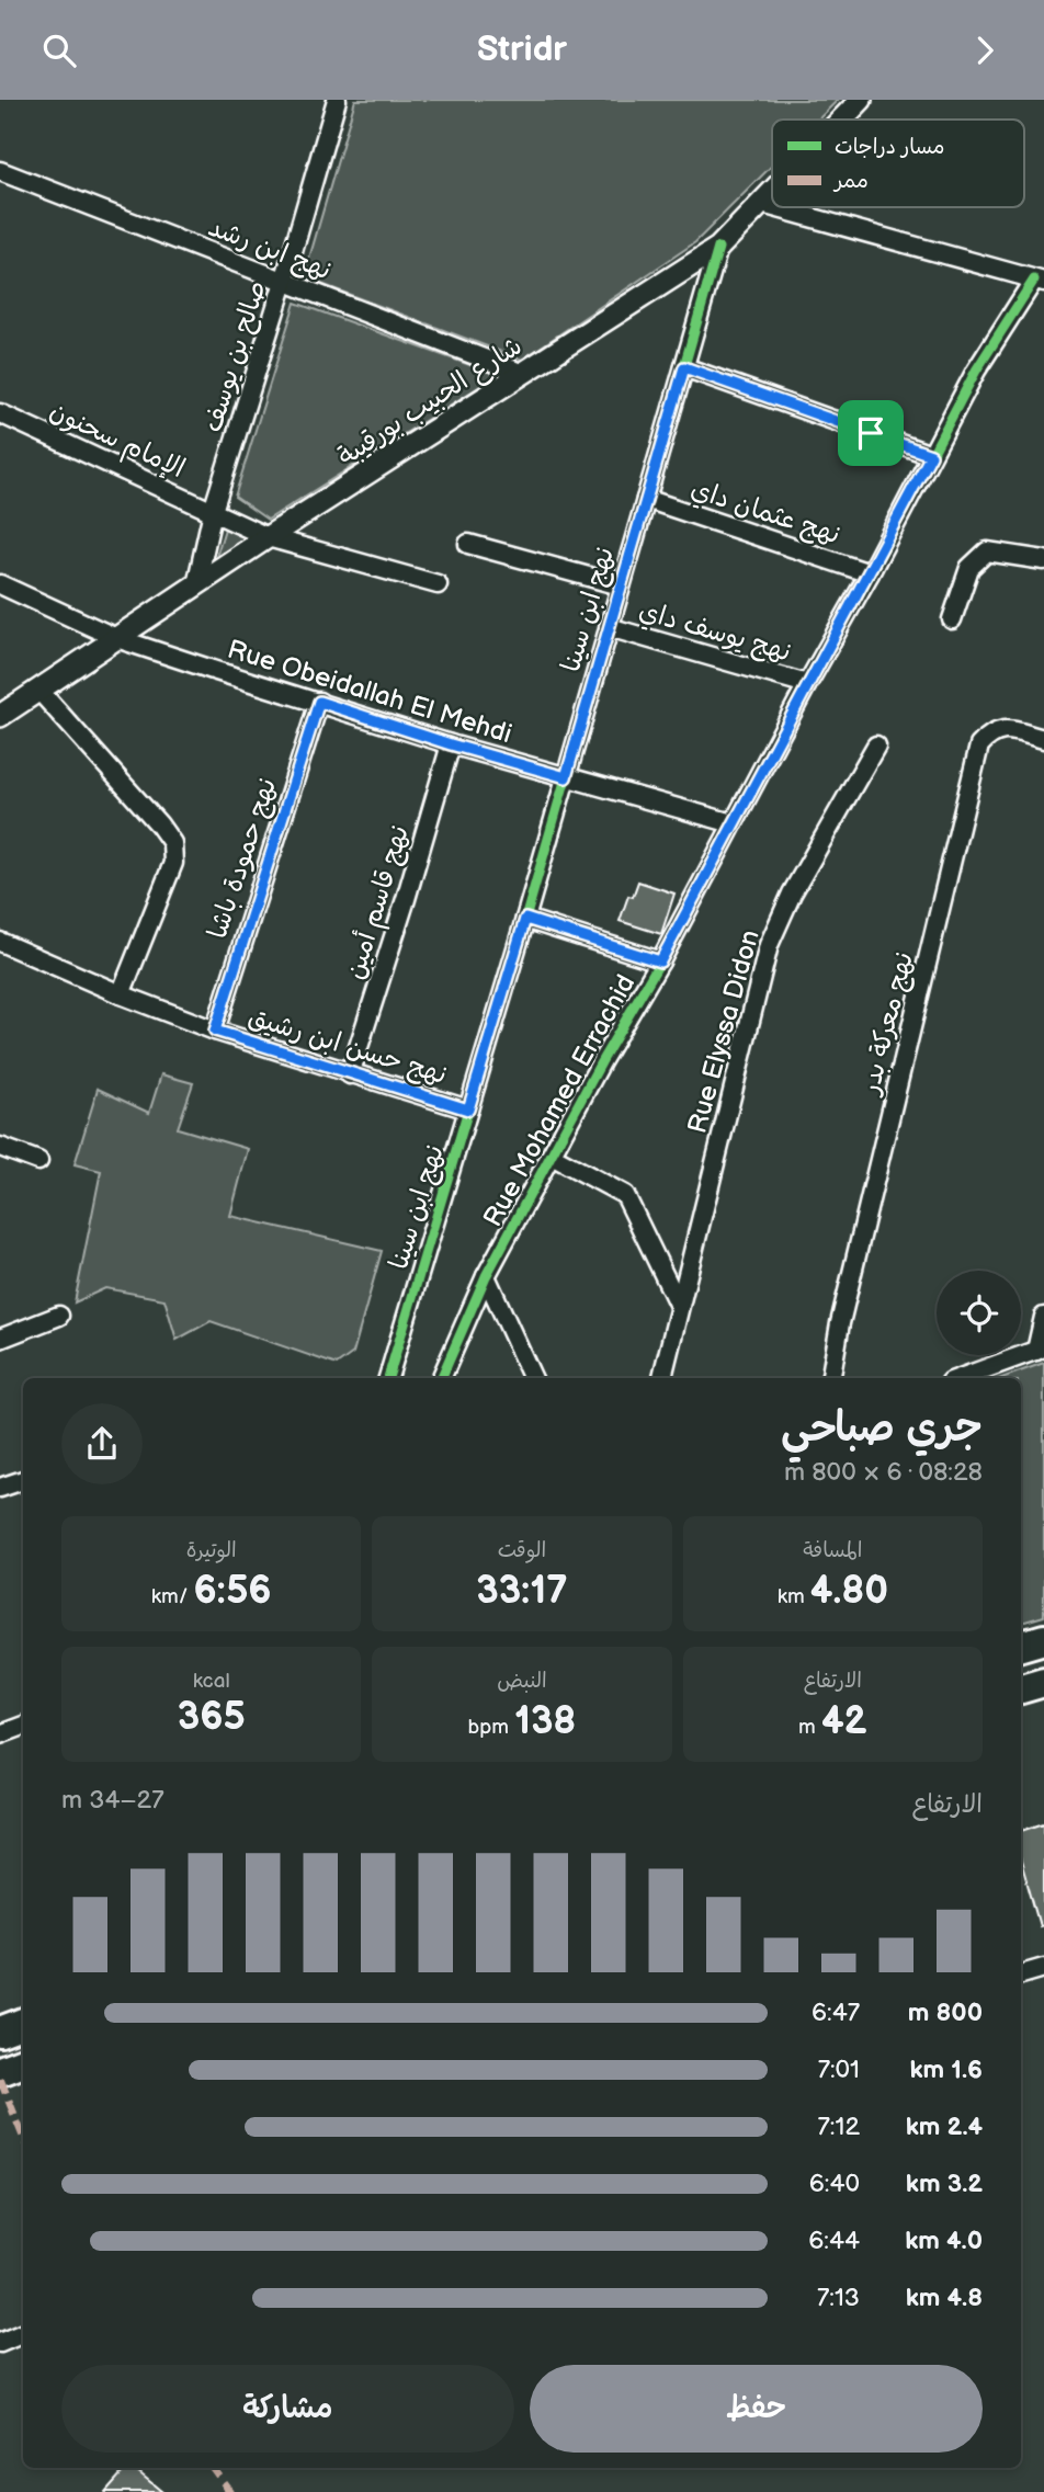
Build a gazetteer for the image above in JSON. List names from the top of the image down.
{
  "streets": {
    "street": [
      "نهج ابن رشد",
      "صالح بن يوسف",
      "شارع الحبيب بورقيبة",
      "الإمام سحنون",
      "نهج عثمان داي",
      "نهج ابن سينا",
      "نهج يوسف داي",
      "Rue Obeidallah El Mehdi",
      "نهج حمودة باشا",
      "نهج قاسم أمين",
      "نهج معركة بدر",
      "Rue Elyssa Didon",
      "نهج حسن ابن رشيق",
      "Rue Mohamed Errachid"
    ]
  },
  "crossings": [
    ["نهج ابن رشد", "صالح بن يوسف"],
    ["نهج ابن رشد", "شارع الحبيب بورقيبة"],
    ["صالح بن يوسف", "شارع الحبيب بورقيبة"],
    ["صالح بن يوسف", "الإمام سحنون"],
    ["شارع الحبيب بورقيبة", "الإمام سحنون"],
    ["شارع الحبيب بورقيبة", "نهج ابن سينا"],
    ["شارع الحبيب بورقيبة", "Rue Obeidallah El Mehdi"],
    ["نهج عثمان داي", "نهج ابن سينا"],
    ["نهج عثمان داي", "Rue Mohamed Errachid"],
    ["نهج ابن سينا", "نهج يوسف داي"],
    ["نهج ابن سينا", "Rue Obeidallah El Mehdi"],
    ["نهج ابن سينا", "نهج حسن ابن رشيق"],
    ["نهج يوسف داي", "Rue Mohamed Errachid"],
    ["Rue Obeidallah El Mehdi", "نهج حمودة باشا"],
    ["Rue Obeidallah El Mehdi", "نهج قاسم أمين"],
    ["Rue Obeidallah El Mehdi", "Rue Mohamed Errachid"],
    ["نهج حمودة باشا", "نهج حسن ابن رشيق"],
    ["نهج قاسم أمين", "نهج حسن ابن رشيق"]
  ],
  "legend": ["مسار دراجات", "ممر"],
  "page": {
    "header": "Stridr",
    "heading": ["جري صباحي", "08:28 · 6 × 800 m"],
    "stats": [
      ["المسافة", "4.80 km"],
      ["الوقت", "33:17"],
      ["الوتيرة", "6:56 /km"],
      ["الارتفاع", "42 m"],
      ["النبض", "138 bpm"],
      ["kcal", "365"]
    ],
    "chart": ["الارتفاع", "27–34 m"],
    "list": [
      {
        "name": "800 m",
        "note": "6:47"
      },
      {
        "name": "1.6 km",
        "note": "7:01"
      },
      {
        "name": "2.4 km",
        "note": "7:12"
      },
      {
        "name": "3.2 km",
        "note": "6:40"
      },
      {
        "name": "4.0 km",
        "note": "6:44"
      },
      {
        "name": "4.8 km",
        "note": "7:13"
      }
    ],
    "buttons": ["حفظ", "مشاركة"]
  }
}
